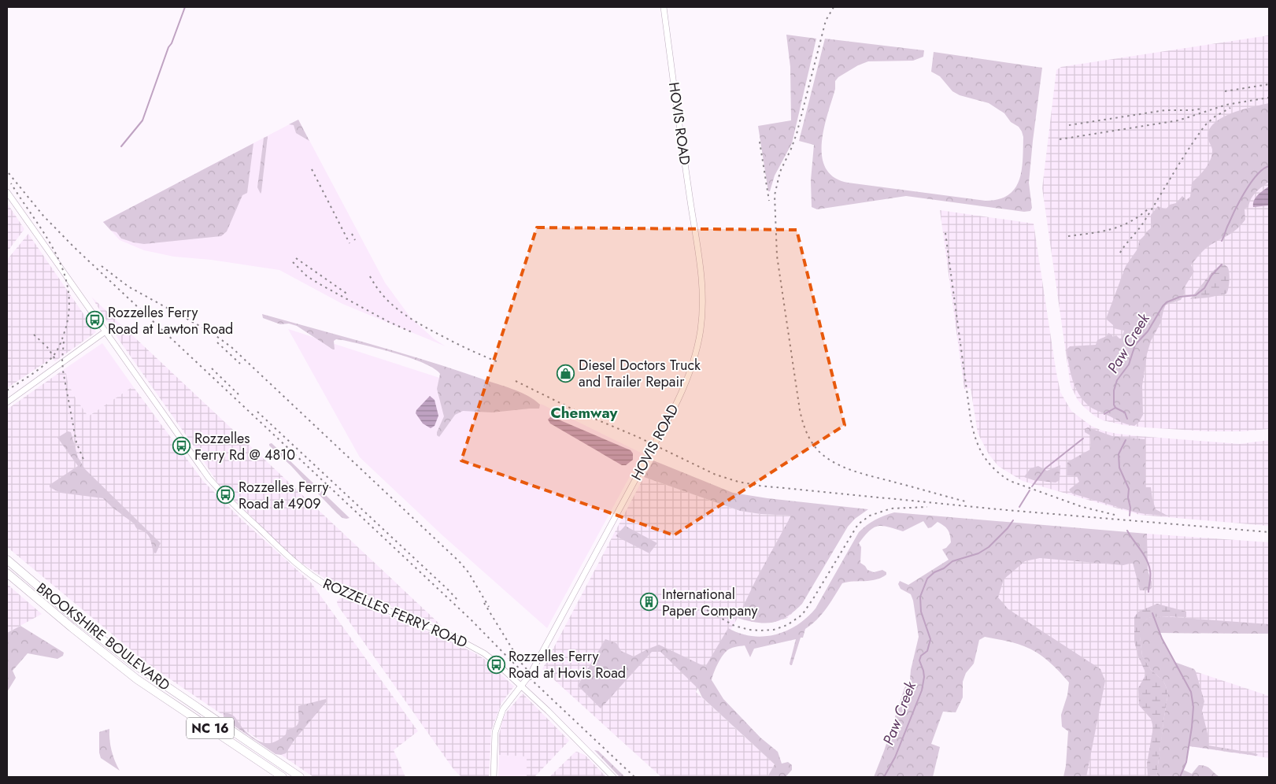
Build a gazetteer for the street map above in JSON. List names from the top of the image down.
{
  "streets": {
    "highway": ["BROOKSHIRE BOULEVARD", "NC 16"],
    "street": ["HOVIS ROAD", "ROZZELLES FERRY ROAD"]
  },
  "crossings": [
    ["HOVIS ROAD", "ROZZELLES FERRY ROAD"]
  ],
  "districts": ["Chemway"],
  "water": ["Paw Creek"],
  "places": {
    "bus stop": [
      "Rozzelles Ferry Road at Lawton Road",
      "Rozzelles Ferry Rd @ 4810",
      "Rozzelles Ferry Road at 4909",
      "Rozzelles Ferry Road at Hovis Road"
    ],
    "shop": ["Diesel Doctors Truck and Trailer Repair"],
    "building": ["International Paper Company"]
  }
}
